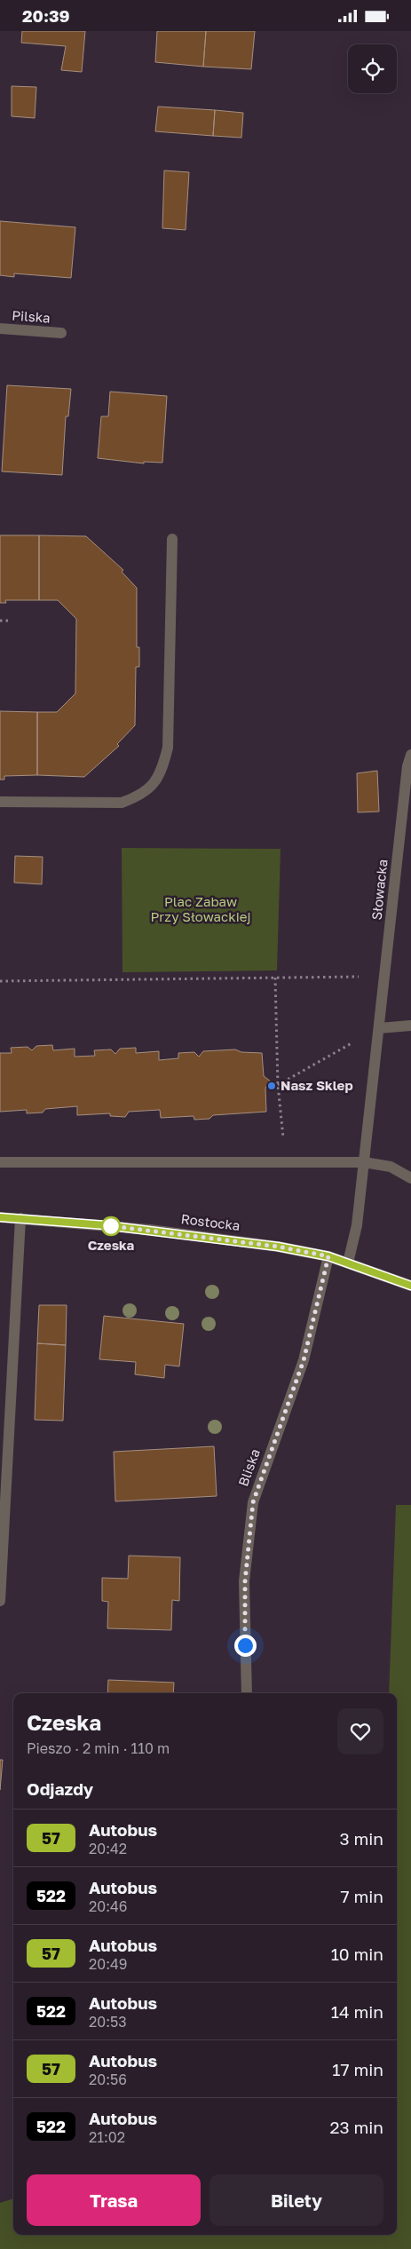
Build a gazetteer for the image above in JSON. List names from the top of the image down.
{
  "streets": {
    "street": [
      "Pilska",
      "Słowacka",
      "Rostocka",
      "Bliska"
    ]
  },
  "crossings": [
    ["Słowacka", "Rostocka"],
    ["Rostocka", "Bliska"]
  ],
  "parks": ["Plac Zabaw Przy Słowackiej"],
  "places": ["Nasz Sklep", "Czeska"],
  "lines": ["bus line 57"],
  "page": {
    "status": "20:39",
    "heading": [
      ["Czeska", "Pieszo · 2 min · 110 m"],
      "Odjazdy"
    ],
    "list": [
      {
        "mark": "57",
        "name": "Autobus",
        "note": "20:42",
        "value": "3 min"
      },
      {
        "mark": "522",
        "name": "Autobus",
        "note": "20:46",
        "value": "7 min"
      },
      {
        "mark": "57",
        "name": "Autobus",
        "note": "20:49",
        "value": "10 min"
      },
      {
        "mark": "522",
        "name": "Autobus",
        "note": "20:53",
        "value": "14 min"
      },
      {
        "mark": "57",
        "name": "Autobus",
        "note": "20:56",
        "value": "17 min"
      },
      {
        "mark": "522",
        "name": "Autobus",
        "note": "21:02",
        "value": "23 min"
      }
    ],
    "buttons": ["Trasa", "Bilety"]
  }
}
